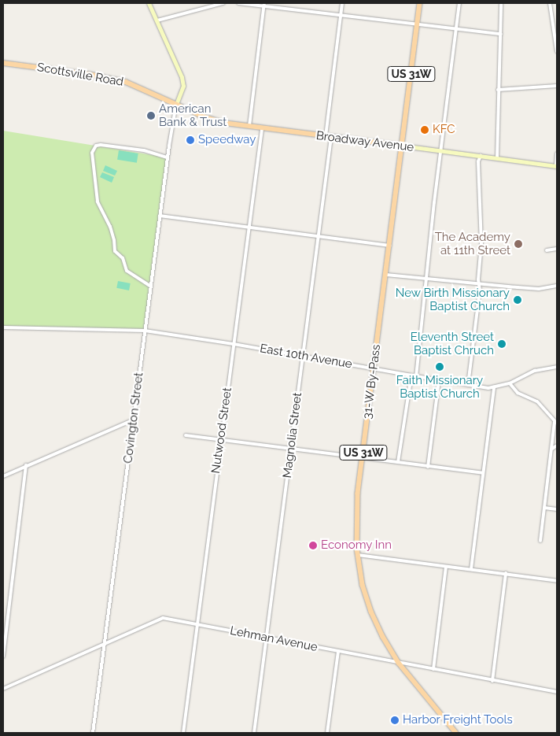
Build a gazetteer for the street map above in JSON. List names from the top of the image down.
{
  "streets": {
    "main road": [
      "US 31W",
      "Scottsville Road",
      "Broadway Avenue",
      "31-W By-Pass"
    ],
    "street": [
      "East 10th Avenue",
      "Covington Street",
      "Nutwood Street",
      "Magnolia Street",
      "Lehman Avenue"
    ]
  },
  "crossings": [
    ["Scottsville Road", "Broadway Avenue"],
    ["Scottsville Road", "Covington Street"],
    ["Broadway Avenue", "31-W By-Pass"],
    ["Broadway Avenue", "Covington Street"],
    ["Broadway Avenue", "Nutwood Street"],
    ["Broadway Avenue", "Magnolia Street"],
    ["East 10th Avenue", "31-W By-Pass"],
    ["East 10th Avenue", "Covington Street"],
    ["East 10th Avenue", "Nutwood Street"],
    ["East 10th Avenue", "Magnolia Street"],
    ["31-W By-Pass", "Lehman Avenue"],
    ["Covington Street", "Lehman Avenue"],
    ["Nutwood Street", "Lehman Avenue"],
    ["Magnolia Street", "Lehman Avenue"]
  ],
  "places": [
    "American Bank & Trust",
    "KFC",
    "Speedway",
    "The Academy at 11th Street",
    "New Birth Missionary Baptist Church",
    "Eleventh Street Baptist Chruch",
    "Faith Missionary Baptist Church",
    "Economy Inn",
    "Harbor Freight Tools"
  ]
}
